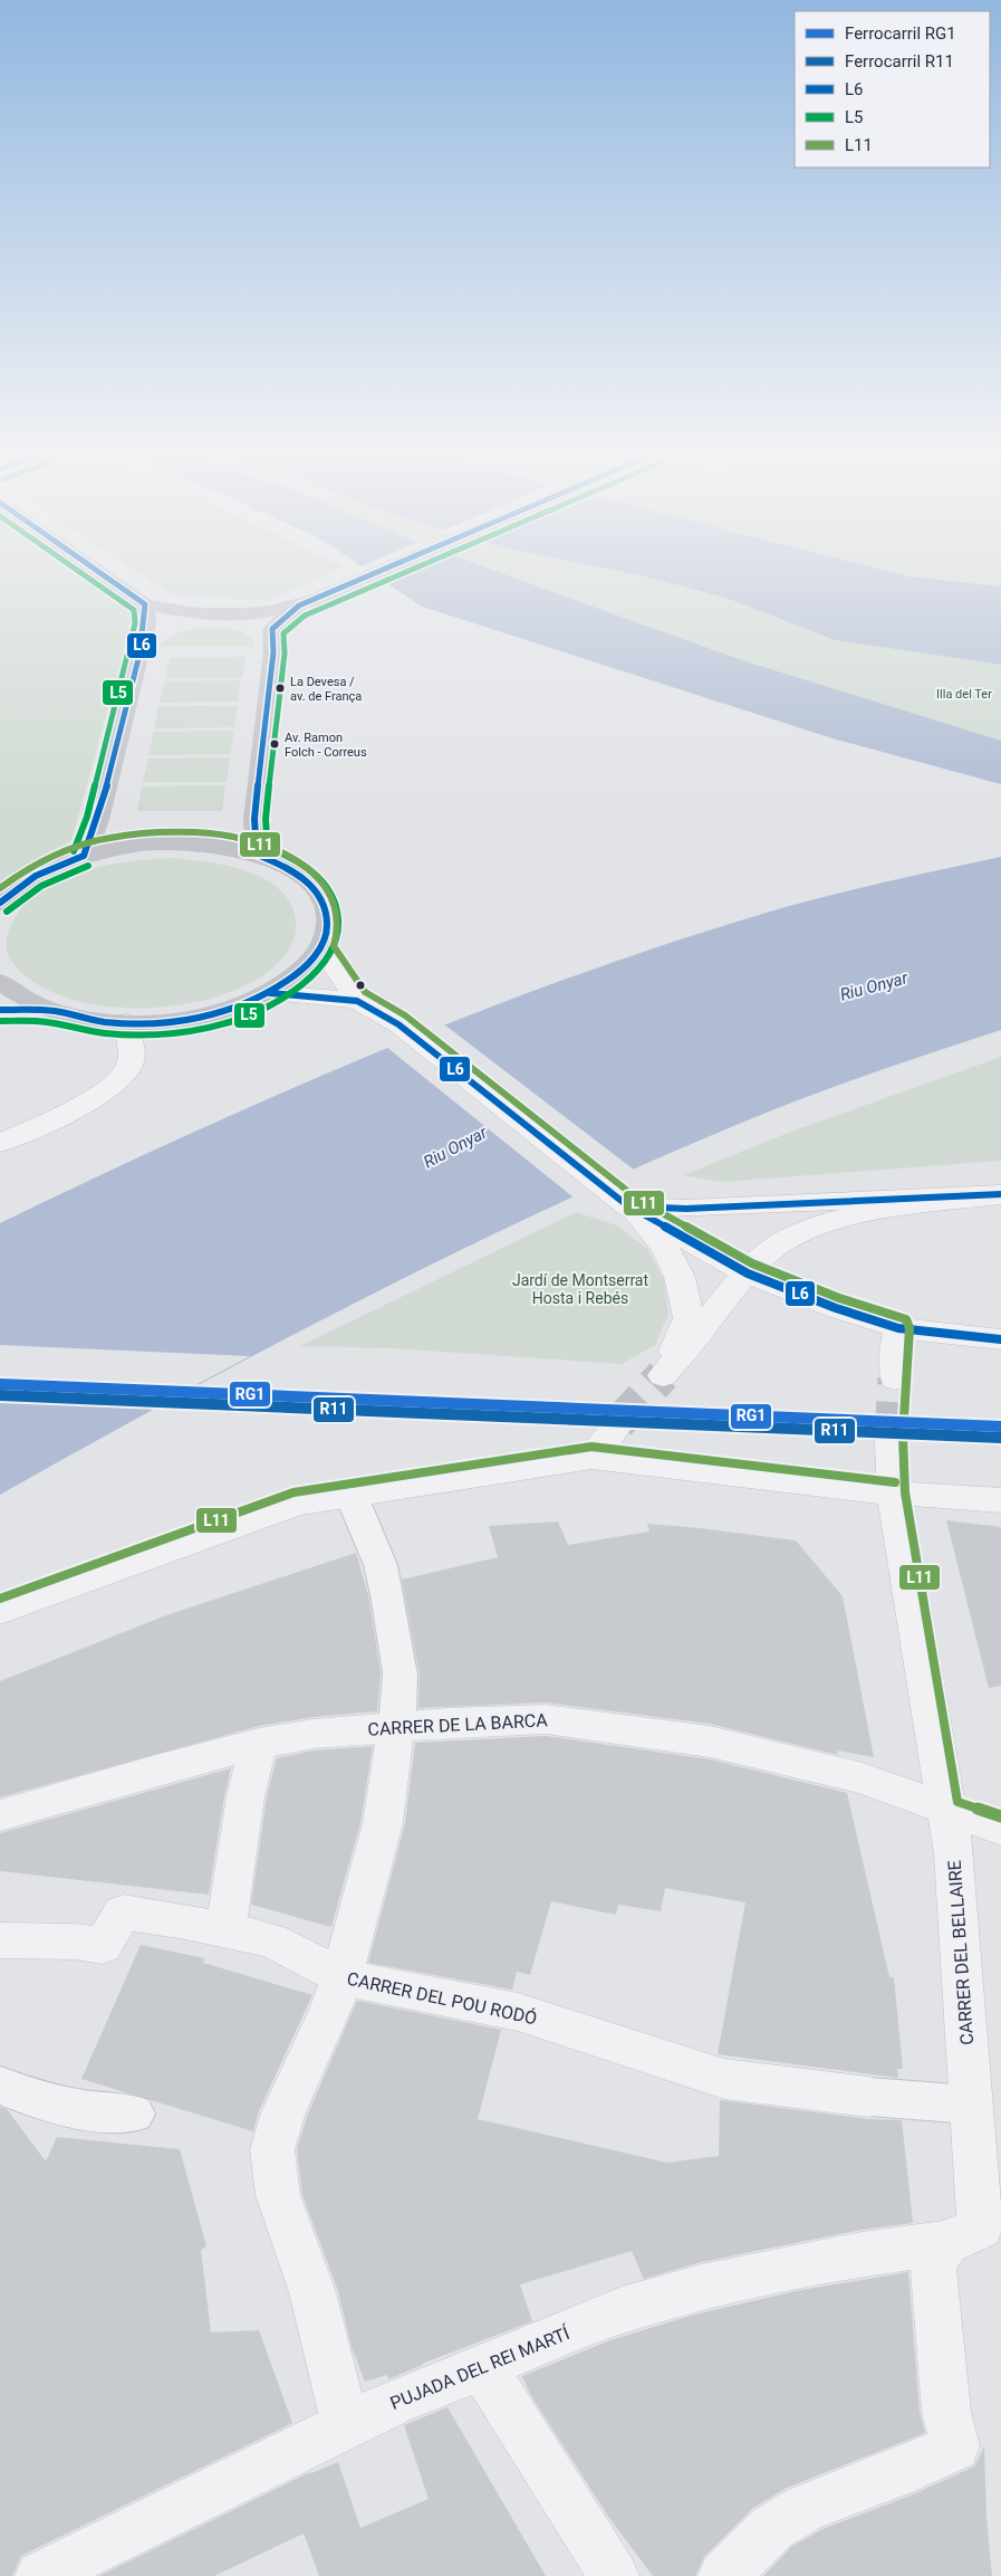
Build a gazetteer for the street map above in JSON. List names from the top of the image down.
{
  "streets": {
    "street": [
      "CARRER DE LA BARCA",
      "CARRER DEL BELLAIRE",
      "CARRER DEL POU RODÓ",
      "PUJADA DEL REI MARTÍ"
    ]
  },
  "crossings": [
    ["CARRER DE LA BARCA", "CARRER DEL BELLAIRE"],
    ["CARRER DEL BELLAIRE", "CARRER DEL POU RODÓ"],
    ["CARRER DEL BELLAIRE", "PUJADA DEL REI MARTÍ"]
  ],
  "water": ["Riu Onyar"],
  "parks": ["Illa del Ter", "Jardí de Montserrat Hosta i Rebés"],
  "places": ["La Devesa / av. de França", "Av. Ramon Folch - Correus"],
  "lines": [
    "transit line L6",
    "transit line L5",
    "transit line L11",
    "rail line RG1",
    "rail line R11"
  ],
  "legend": [
    "Ferrocarril RG1",
    "Ferrocarril R11",
    "L6",
    "L5",
    "L11"
  ]
}
